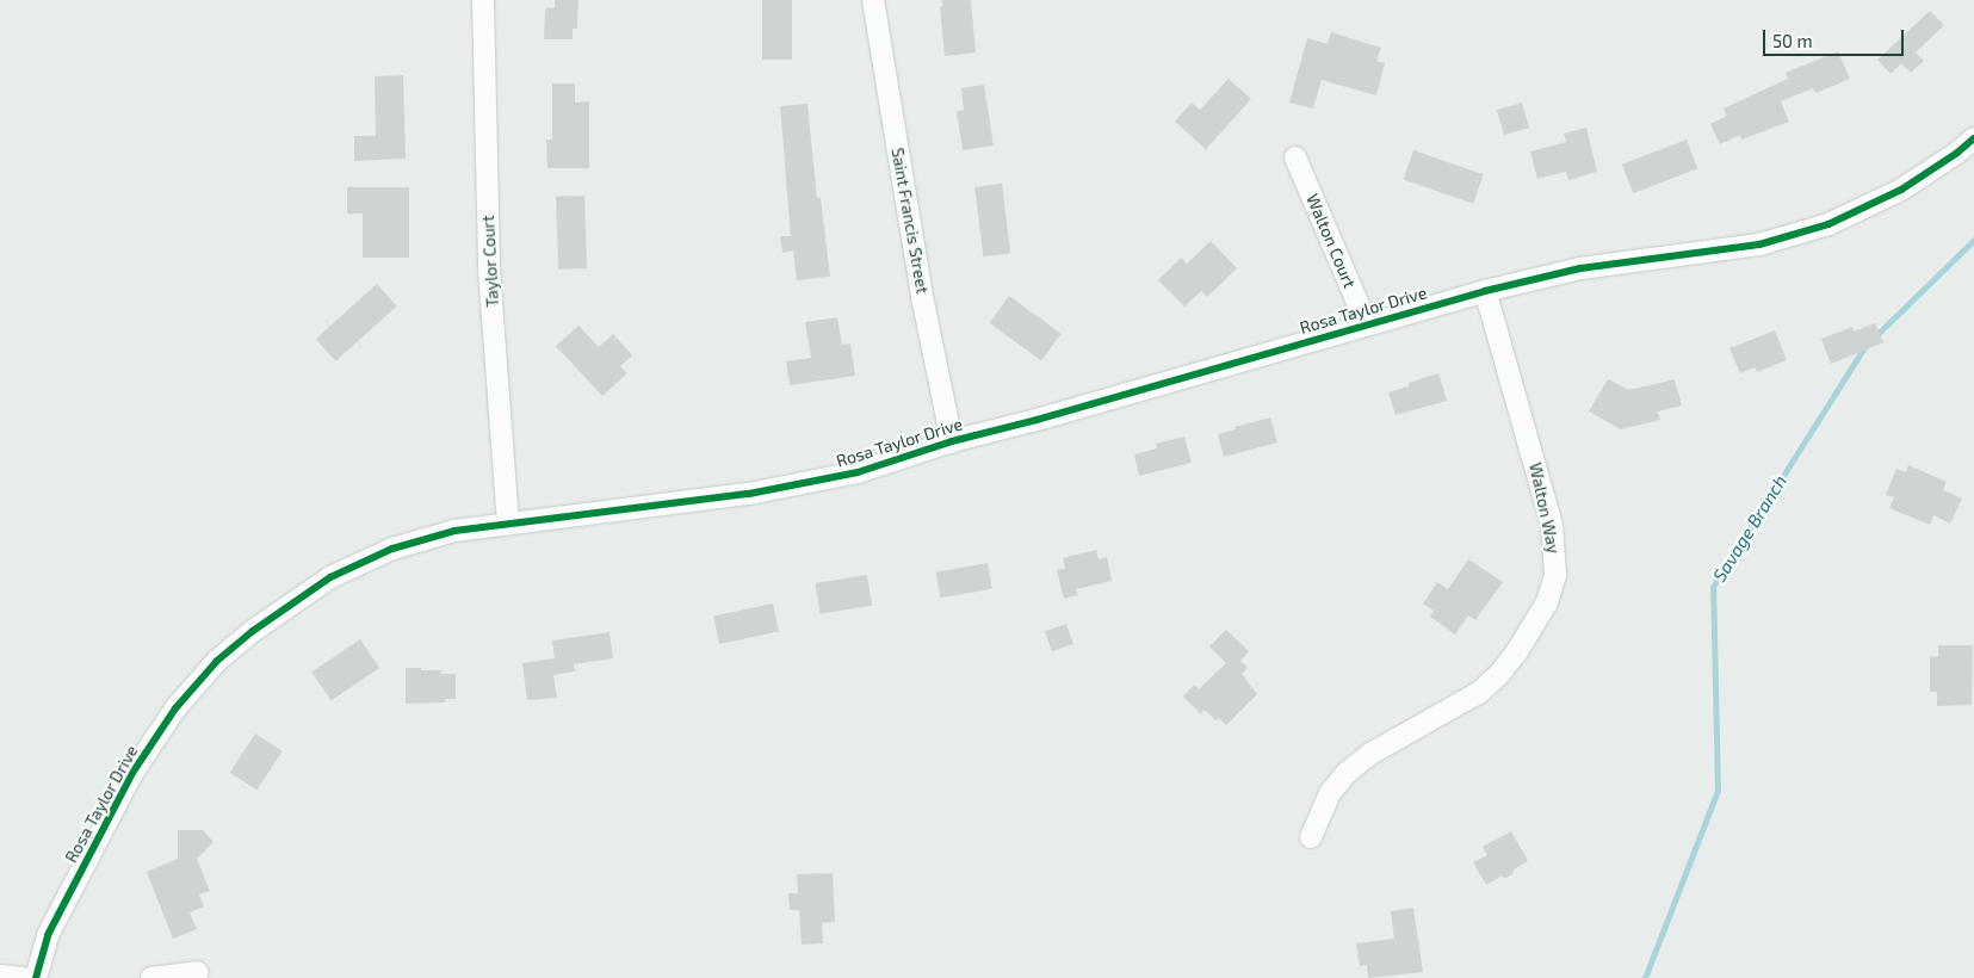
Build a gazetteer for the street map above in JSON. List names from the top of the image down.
{
  "streets": {
    "street": [
      "Saint Francis Street",
      "Walton Court",
      "Taylor Court",
      "Rosa Taylor Drive",
      "Walton Way"
    ]
  },
  "crossings": [
    ["Saint Francis Street", "Rosa Taylor Drive"],
    ["Walton Court", "Rosa Taylor Drive"],
    ["Taylor Court", "Rosa Taylor Drive"],
    ["Rosa Taylor Drive", "Walton Way"]
  ],
  "water": ["Savage Branch"],
  "scale_bar": "50 m"
}
